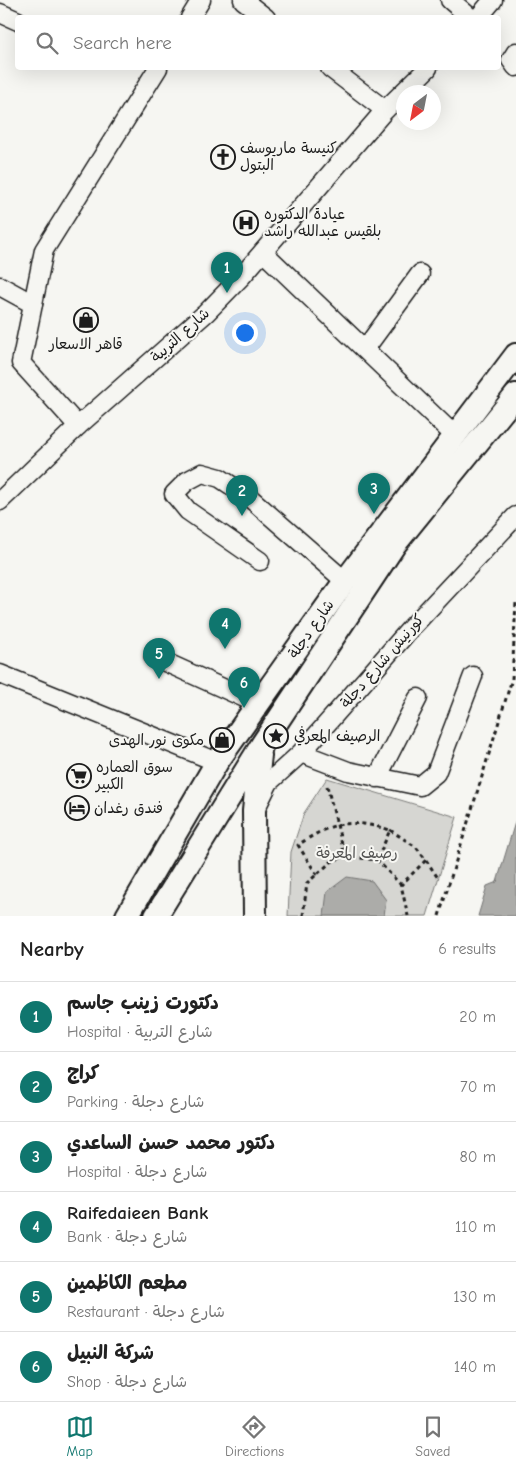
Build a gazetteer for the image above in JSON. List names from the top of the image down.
{
  "streets": {
    "main road": ["شارع دجلة"],
    "street": ["شارع التربية", "كورنيش شارع دجلة"]
  },
  "parks": ["رصيف المعرفة"],
  "places": {
    "church": ["كنيسة ماريوسف البتول"],
    "hospital": ["عيادة الدكتوره بلقيس عبدالله راشد"],
    "shop": ["قاهر الاسعار", "مكوى نور الهدى"],
    "place": ["الرصيف المعرفي"],
    "supermarket": ["سوق العماره الكبير"],
    "hotel": ["فندق رغدان"]
  },
  "north": "bottom left",
  "page": {
    "search": "Search here",
    "pins": [
      "1",
      "3",
      "2",
      "4",
      "5",
      "6"
    ],
    "heading": ["Nearby", "6 results"],
    "list": [
      {
        "mark": "1",
        "name": "دكتورت زينب جاسم",
        "note": "Hospital · شارع التربية",
        "value": "20 m"
      },
      {
        "mark": "2",
        "name": "كراج",
        "note": "Parking · شارع دجلة",
        "value": "70 m"
      },
      {
        "mark": "3",
        "name": "دكتور محمد حسن الساعدي",
        "note": "Hospital · شارع دجلة",
        "value": "80 m"
      },
      {
        "mark": "4",
        "name": "Raifedaieen Bank",
        "note": "Bank · شارع دجلة",
        "value": "110 m"
      },
      {
        "mark": "5",
        "name": "مطعم الكاظمين",
        "note": "Restaurant · شارع دجلة",
        "value": "130 m"
      },
      {
        "mark": "6",
        "name": "شركة النبيل",
        "note": "Shop · شارع دجلة",
        "value": "140 m"
      }
    ],
    "nav": ["Map", "Directions", "Saved"]
  }
}
